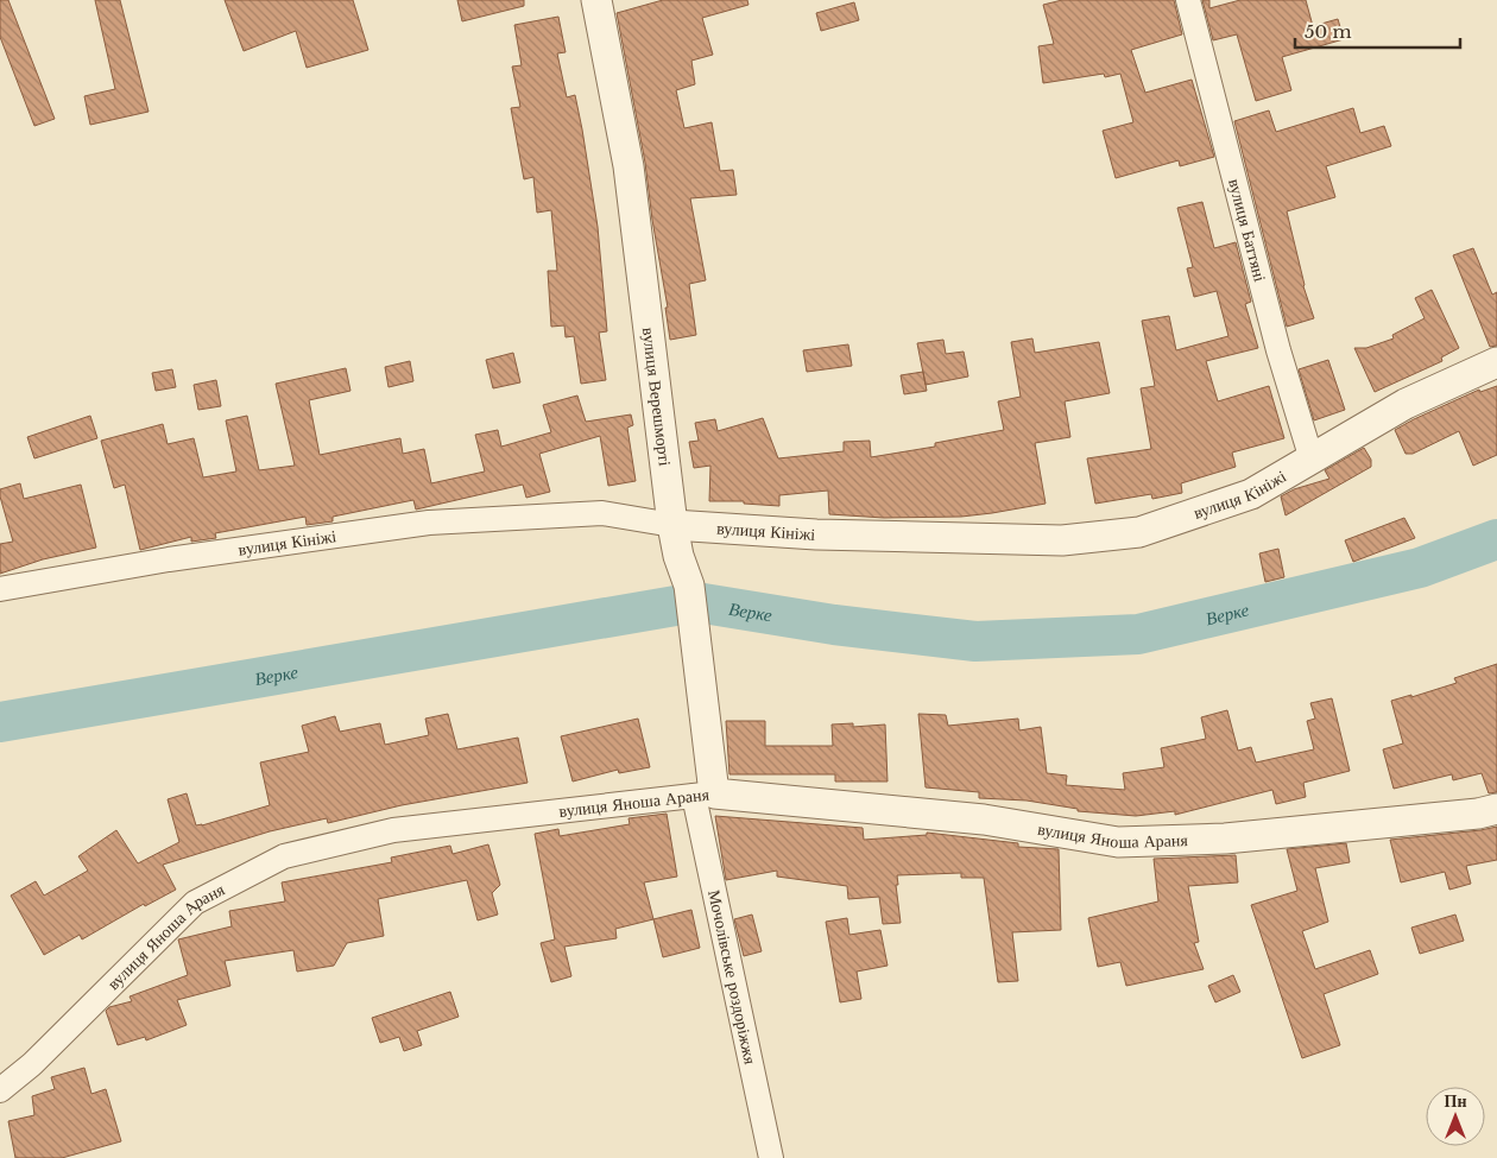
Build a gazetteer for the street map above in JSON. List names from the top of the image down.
{
  "streets": {
    "street": [
      "вулиця Баттяні",
      "вулиця Верешморті",
      "вулиця Кініжі",
      "вулиця Яноша Араня",
      "Мочолівське роздоріжжя"
    ]
  },
  "crossings": [
    ["вулиця Баттяні", "вулиця Кініжі"],
    ["вулиця Верешморті", "вулиця Кініжі"],
    ["вулиця Верешморті", "вулиця Яноша Араня"],
    ["вулиця Верешморті", "Мочолівське роздоріжжя"],
    ["вулиця Яноша Араня", "Мочолівське роздоріжжя"]
  ],
  "water": ["Верке"],
  "scale_bar": "50 m",
  "north": "top"
}
